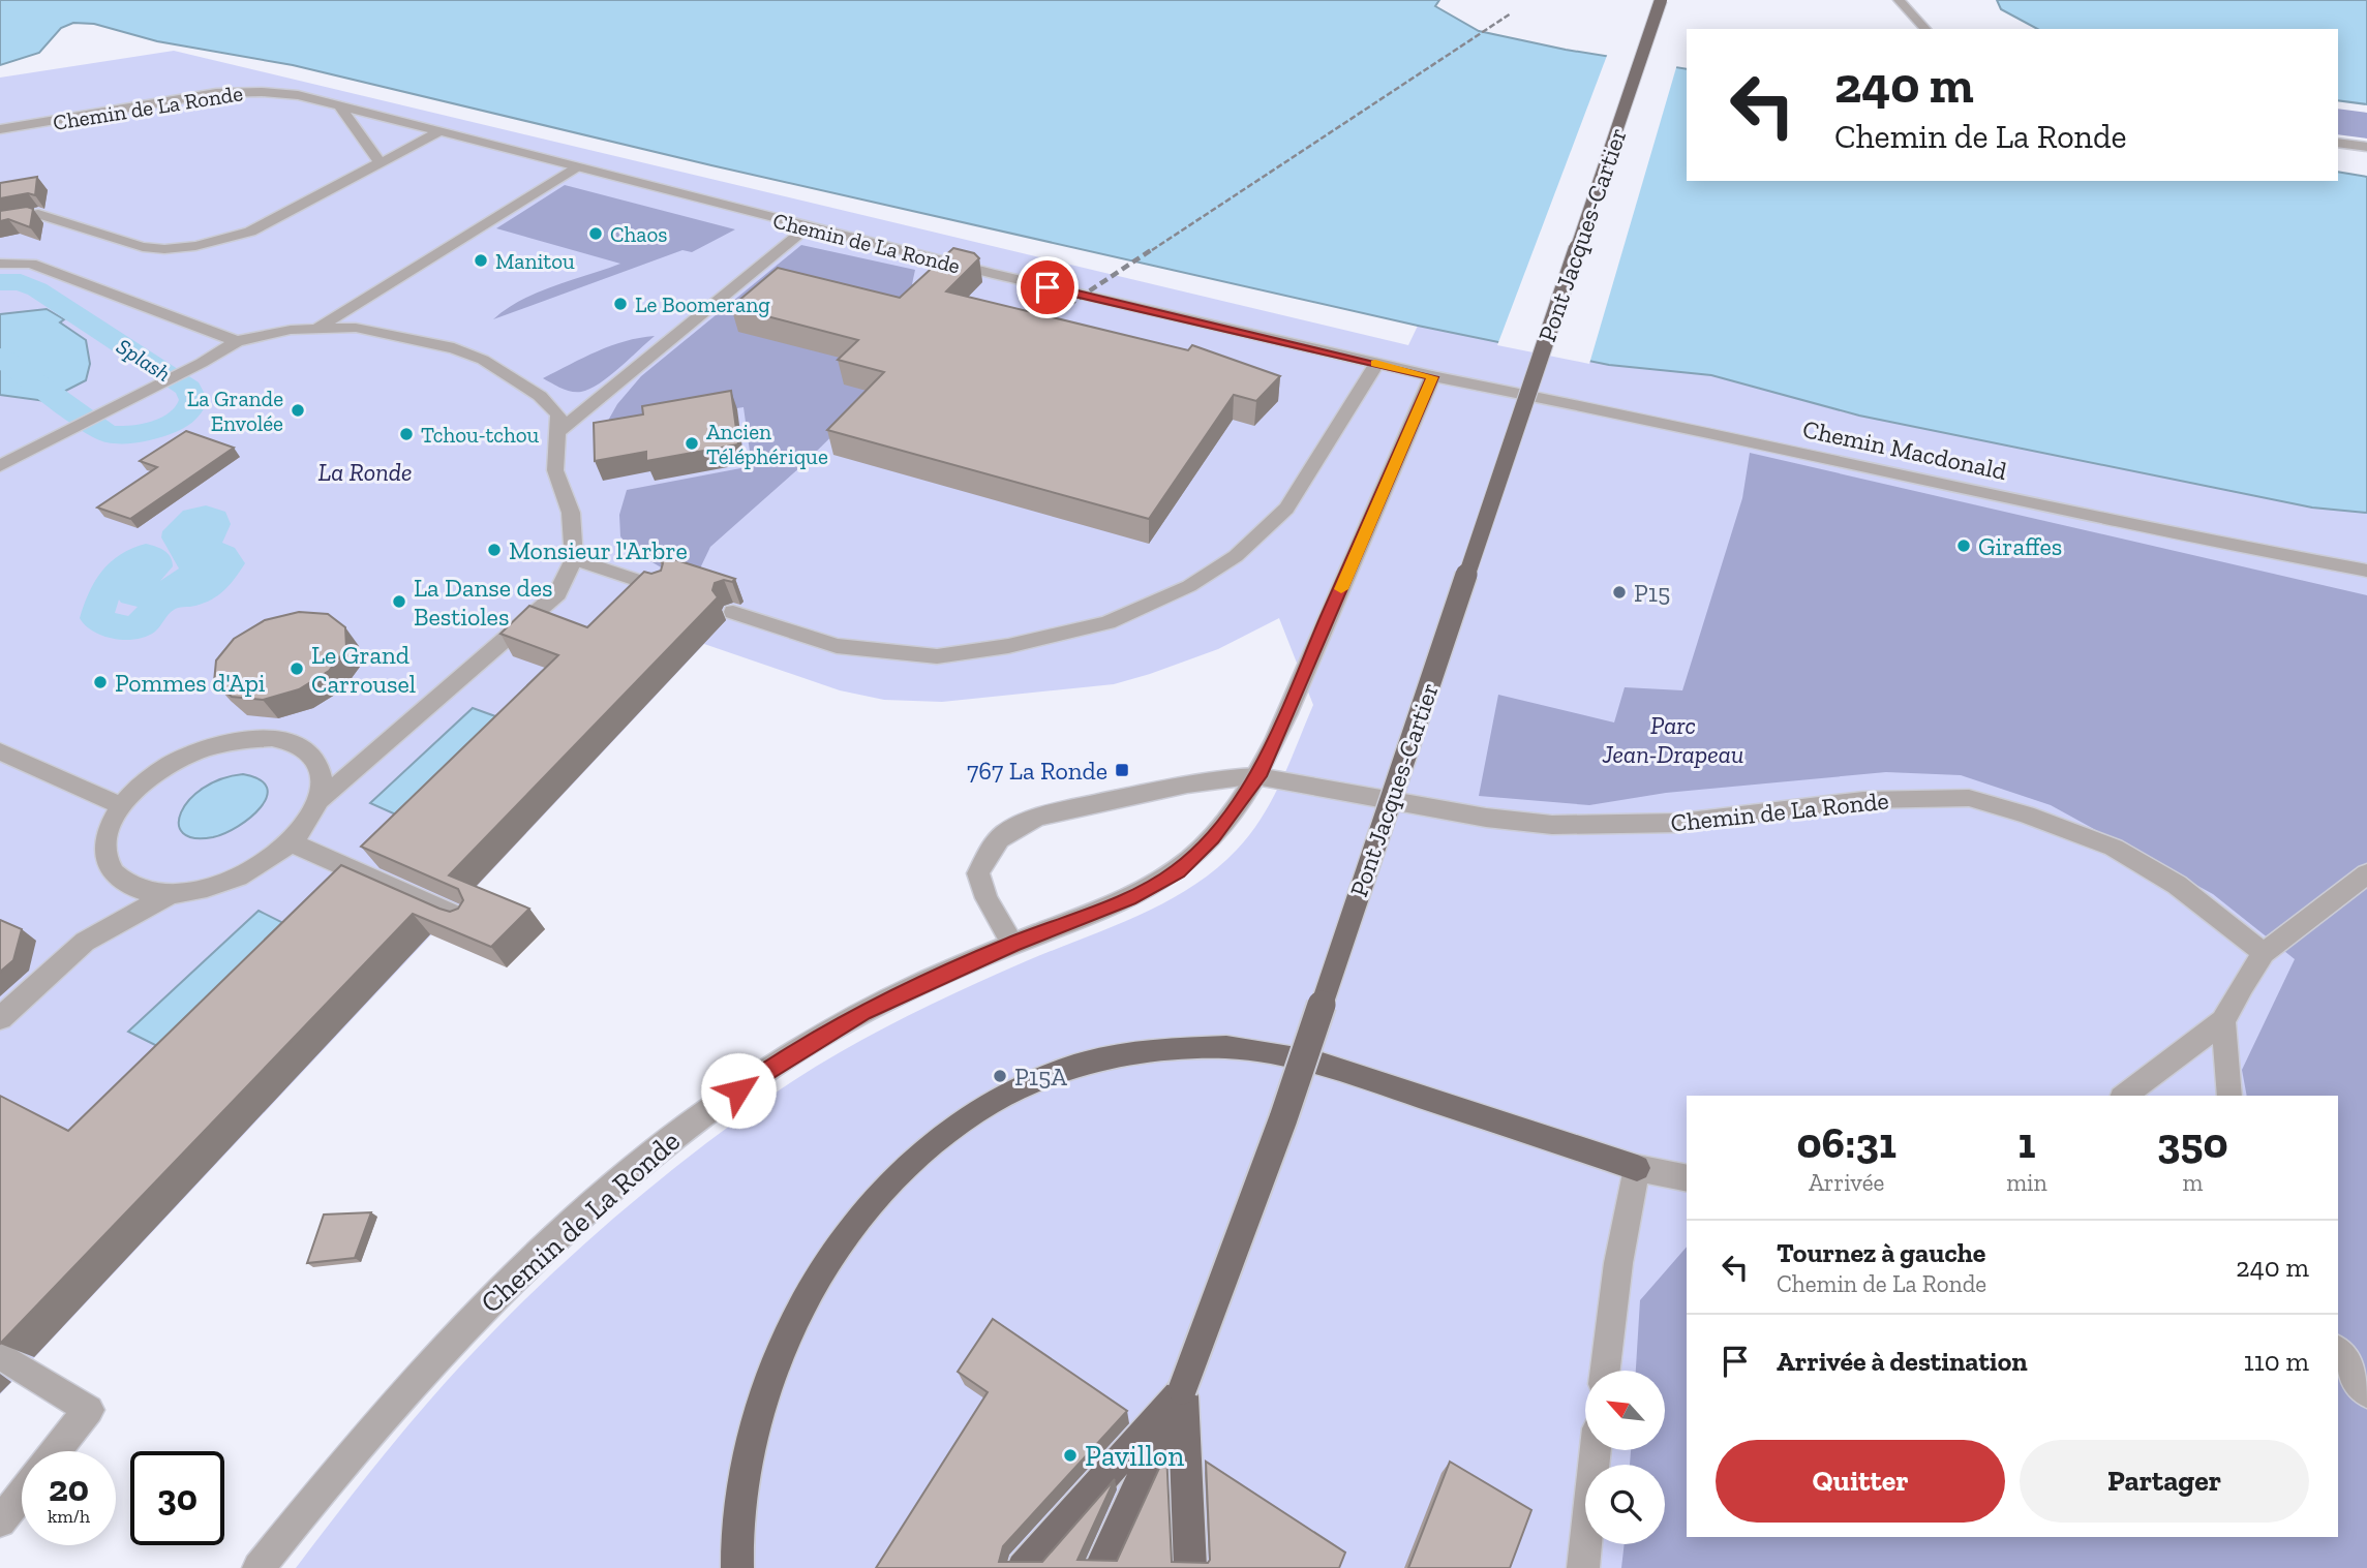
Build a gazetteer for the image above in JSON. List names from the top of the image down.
{
  "streets": {
    "main road": ["Pont Jacques-Cartier"],
    "street": ["Chemin de La Ronde", "Chemin Macdonald"]
  },
  "crossings": [
    ["Chemin de La Ronde", "Chemin Macdonald"]
  ],
  "water": ["Splash"],
  "parks": ["La Ronde", "Parc Jean-Drapeau"],
  "places": {
    "other": [
      "Chaos",
      "Manitou",
      "Le Boomerang",
      "La Grande Envolée",
      "Tchou-tchou",
      "Ancien Téléphérique",
      "Giraffes",
      "Monsieur l'Arbre",
      "P15",
      "La Danse des Bestioles",
      "Le Grand Carrousel",
      "Pommes d'Api",
      "P15A",
      "Pavillon"
    ],
    "transit": ["767 La Ronde"]
  },
  "north": "top left",
  "page": {
    "turn": ["240 m", "Chemin de La Ronde"],
    "eta": [
      "06:31",
      "Arrivée",
      "1",
      "min",
      "350",
      "m"
    ],
    "list": [
      {
        "name": "Tournez à gauche",
        "note": "Chemin de La Ronde",
        "value": "240 m"
      },
      {
        "name": "Arrivée à destination",
        "value": "110 m"
      }
    ],
    "buttons": ["Quitter", "Partager"],
    "speed": "20 km/h",
    "limit": "30"
  }
}
